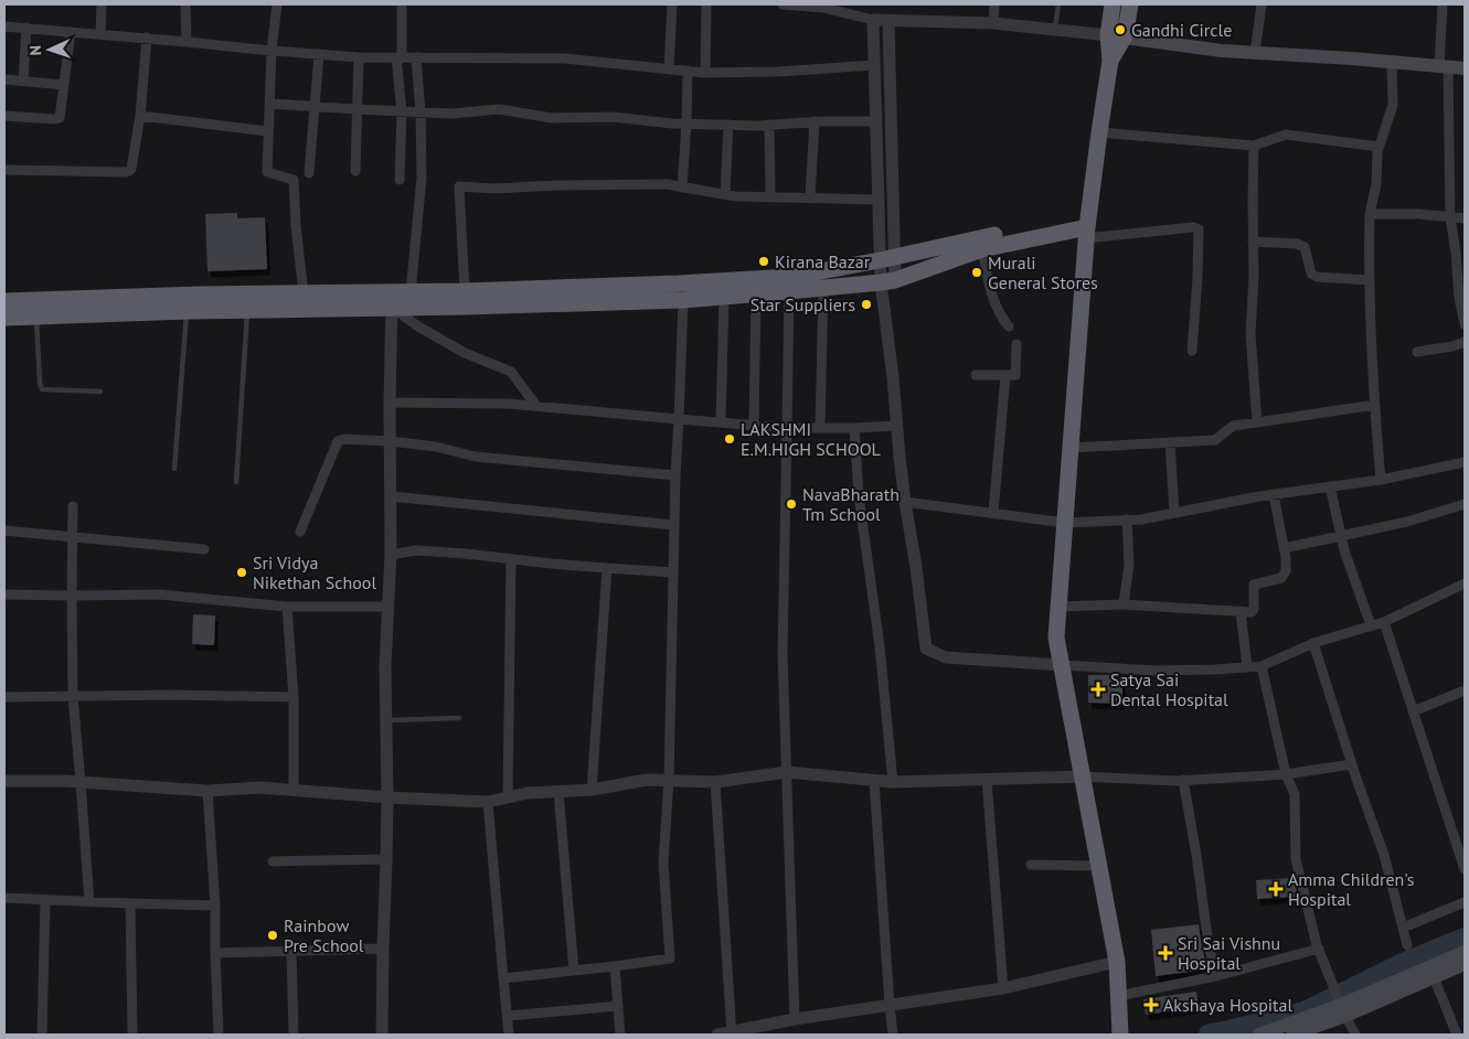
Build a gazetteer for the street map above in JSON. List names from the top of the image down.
{
  "places": {
    "other": [
      "Gandhi Circle",
      "Kirana Bazar",
      "Murali General Stores",
      "Star Suppliers",
      "LAKSHMI E.M.HIGH SCHOOL",
      "NavaBharath Tm School",
      "Sri Vidya Nikethan School",
      "Rainbow Pre School"
    ],
    "health": [
      "Satya Sai Dental Hospital",
      "Amma Children's Hospital",
      "Sri Sai Vishnu Hospital",
      "Akshaya Hospital"
    ]
  },
  "north": "left"
}
